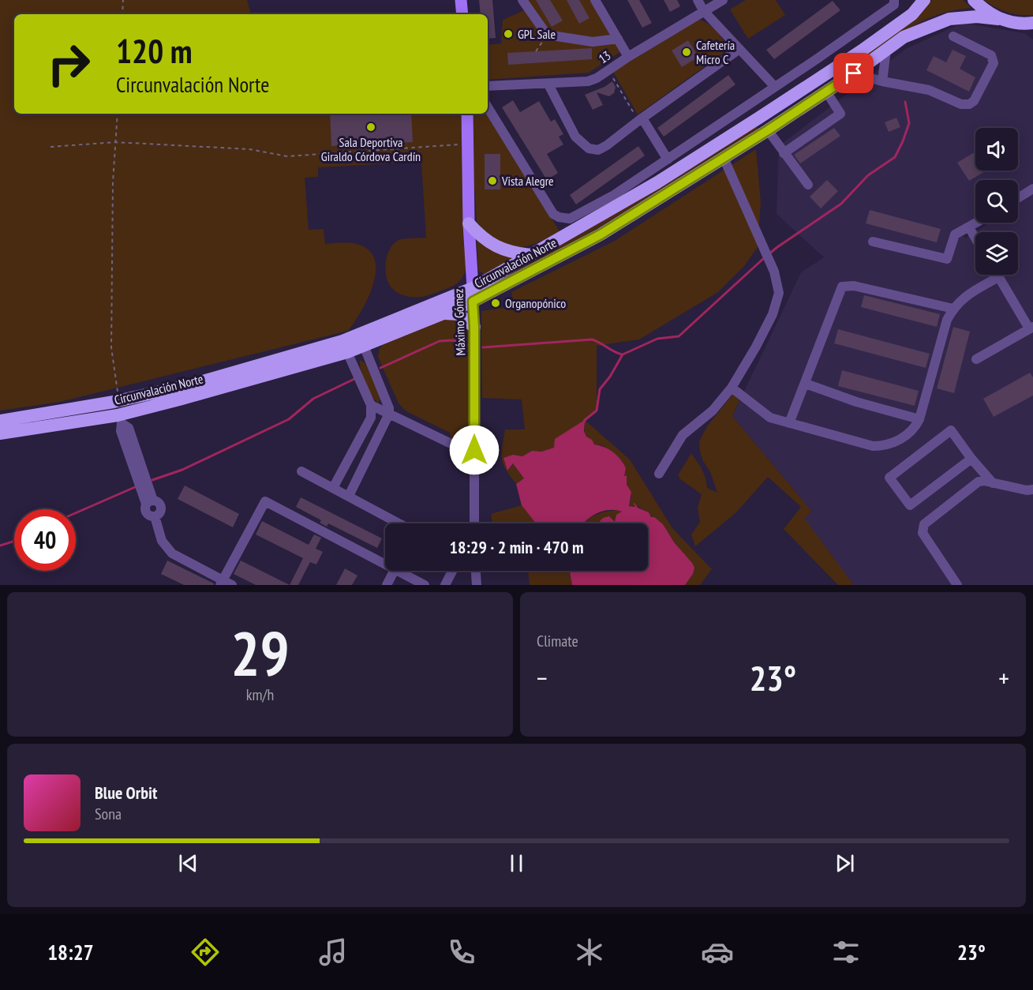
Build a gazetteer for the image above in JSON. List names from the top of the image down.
{
  "streets": {
    "highway": ["Circunvalación Norte"],
    "main road": ["Máximo Gómez"],
    "street": ["13"]
  },
  "crossings": [
    ["Circunvalación Norte", "Máximo Gómez"]
  ],
  "places": [
    "GPL Sale",
    "Cafetería Micro C",
    "Sala Deportiva Giraldo Córdova Cardín",
    "Vista Alegre",
    "Organopónico"
  ],
  "page": {
    "turn": ["120 m", "Circunvalación Norte"],
    "limit": "40",
    "trip": "18:29 · 2 min · 470 m",
    "tile": [
      ["29", "km/h"],
      "Climate"
    ],
    "heat": ["−", "23°", "+"],
    "song": ["Blue Orbit", "Sona"],
    "tabs": ["18:27", "23°"]
  }
}
